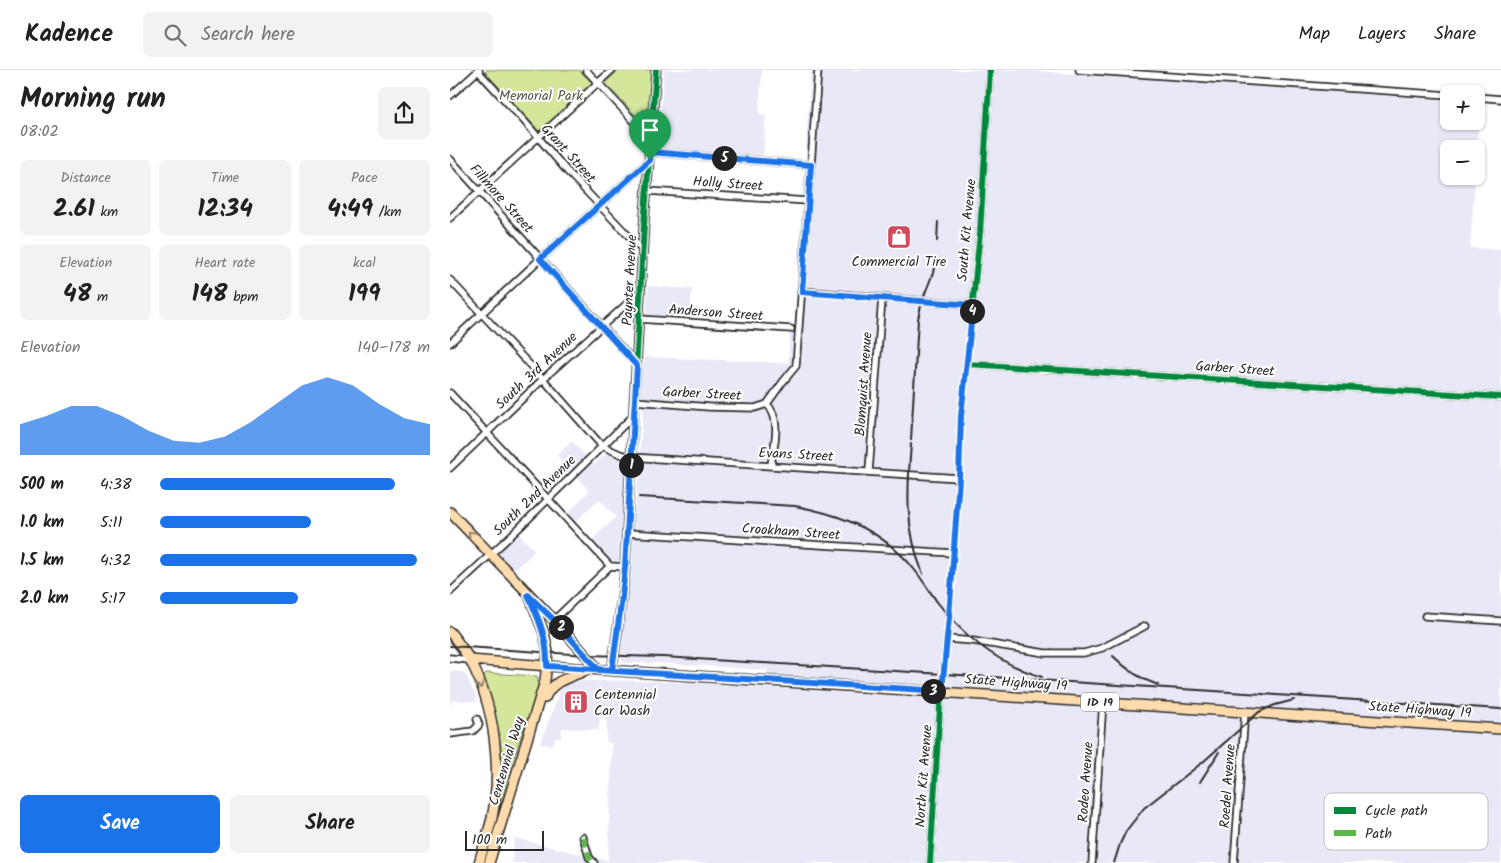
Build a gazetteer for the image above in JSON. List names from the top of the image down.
{
  "streets": {
    "main road": ["State Highway 19", "ID 19", "Centennial Way"],
    "street": [
      "Grant Street",
      "Holly Street",
      "Fillmore Street",
      "South Kit Avenue",
      "Paynter Avenue",
      "Anderson Street",
      "Garber Street",
      "South 3rd Avenue",
      "Blomquist Avenue",
      "Evans Street",
      "South 2nd Avenue",
      "Crookham Street",
      "North Kit Avenue",
      "Rodeo Avenue",
      "Roedel Avenue"
    ]
  },
  "crossings": [
    ["Grant Street", "Paynter Avenue"],
    ["Holly Street", "Paynter Avenue"],
    ["Fillmore Street", "Paynter Avenue"],
    ["Fillmore Street", "South 3rd Avenue"],
    ["South Kit Avenue", "Garber Street"],
    ["South Kit Avenue", "Evans Street"],
    ["South Kit Avenue", "Crookham Street"],
    ["South Kit Avenue", "State Highway 19"],
    ["South Kit Avenue", "North Kit Avenue"],
    ["Paynter Avenue", "Anderson Street"],
    ["Paynter Avenue", "Garber Street"],
    ["Paynter Avenue", "South 3rd Avenue"],
    ["Paynter Avenue", "Evans Street"],
    ["Paynter Avenue", "South 2nd Avenue"],
    ["Paynter Avenue", "Crookham Street"],
    ["Paynter Avenue", "State Highway 19"],
    ["Blomquist Avenue", "Evans Street"],
    ["Evans Street", "South 2nd Avenue"],
    ["State Highway 19", "Centennial Way"],
    ["State Highway 19", "North Kit Avenue"],
    ["State Highway 19", "Rodeo Avenue"],
    ["State Highway 19", "Roedel Avenue"]
  ],
  "parks": ["Memorial Park"],
  "places": {
    "shop": ["Commercial Tire"],
    "building": ["Centennial Car Wash"]
  },
  "legend": ["Cycle path", "Path"],
  "scale_bar": "100 m",
  "page": {
    "header": "Kadence",
    "search": "Search here",
    "nav": ["Map", "Layers", "Share"],
    "heading": ["Morning run", "08:02"],
    "map_buttons": ["+", "−"],
    "pins": [
      "5",
      "4",
      "1",
      "2",
      "3"
    ],
    "stats": [
      ["Distance", "2.61 km"],
      ["Time", "12:34"],
      ["Pace", "4:49 /km"],
      ["Elevation", "48 m"],
      ["Heart rate", "148 bpm"],
      ["kcal", "199"]
    ],
    "chart": ["Elevation", "140–178 m"],
    "list": [
      {
        "name": "500 m",
        "note": "4:38"
      },
      {
        "name": "1.0 km",
        "note": "5:11"
      },
      {
        "name": "1.5 km",
        "note": "4:32"
      },
      {
        "name": "2.0 km",
        "note": "5:17"
      }
    ],
    "buttons": ["Save", "Share"],
    "scale": "100 m"
  }
}
